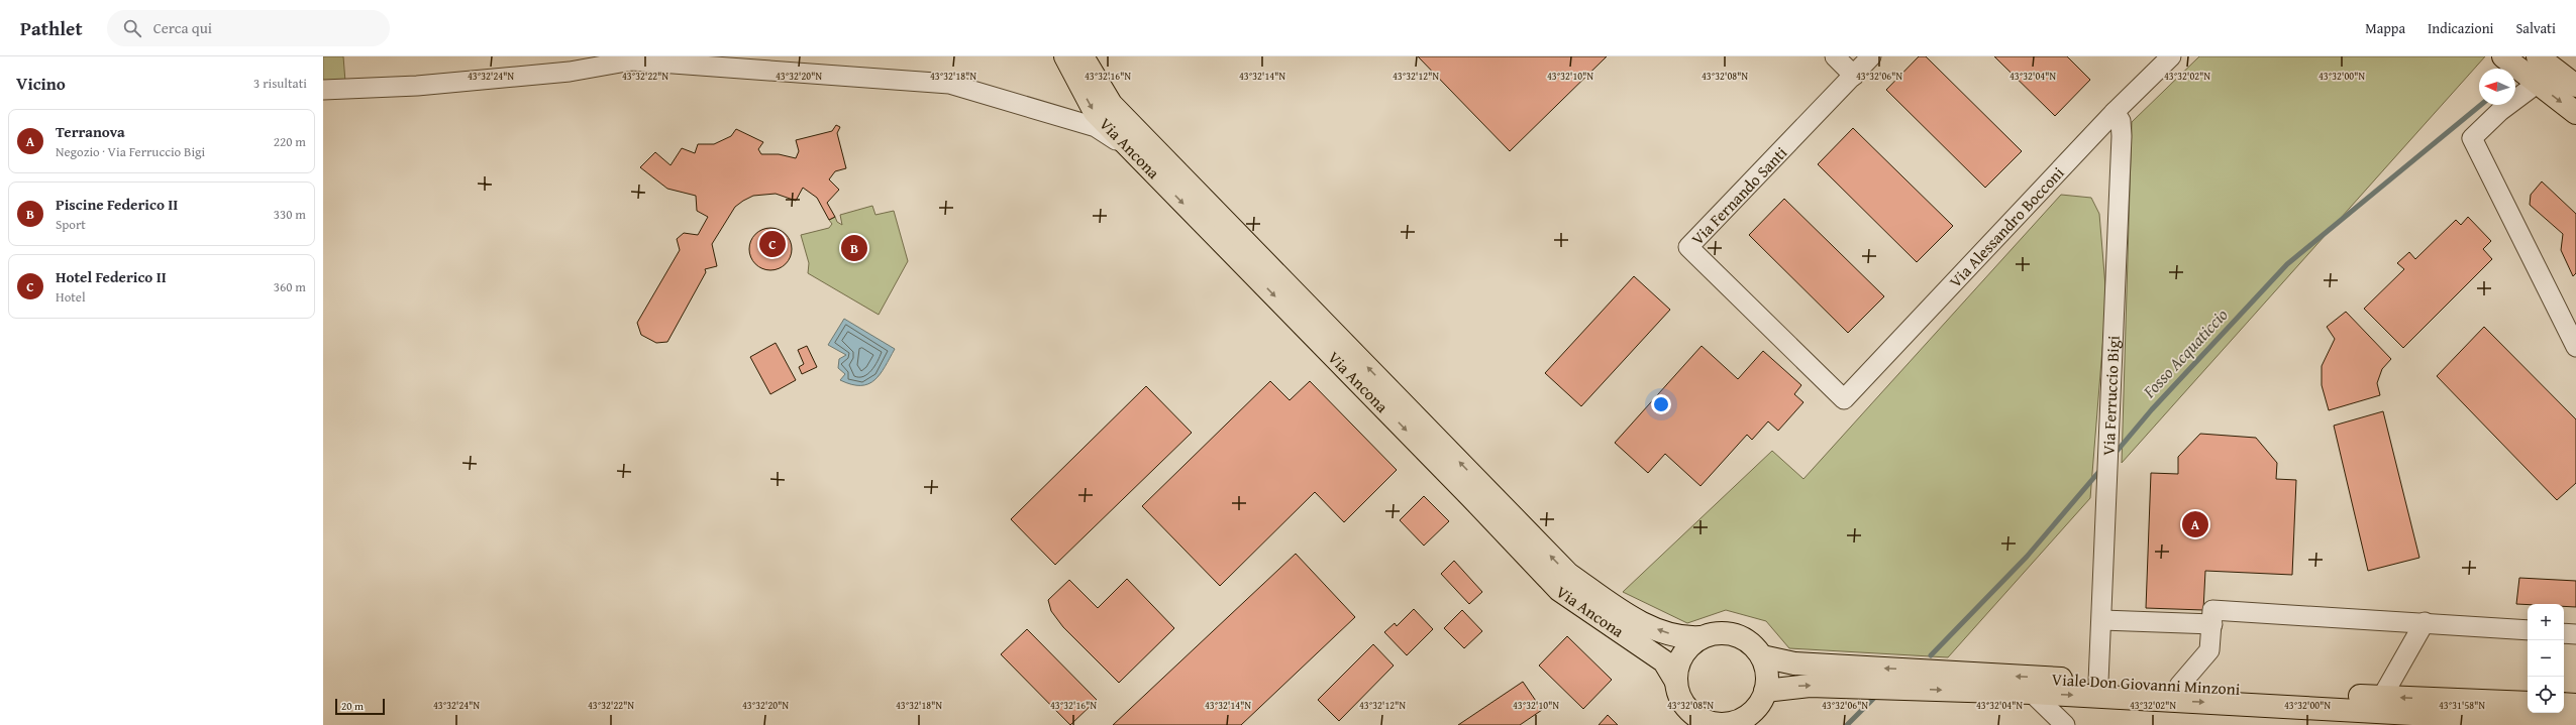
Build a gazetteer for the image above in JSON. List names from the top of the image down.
{
  "streets": {
    "main road": ["Via Ancona", "Viale Don Giovanni Minzoni"],
    "street": ["Via Fernando Santi", "Via Alessandro Bocconi", "Via Ferruccio Bigi"]
  },
  "crossings": [
    ["Via Ancona", "Viale Don Giovanni Minzoni"],
    ["Via Fernando Santi", "Via Alessandro Bocconi"],
    ["Via Alessandro Bocconi", "Via Ferruccio Bigi"],
    ["Via Ferruccio Bigi", "Viale Don Giovanni Minzoni"]
  ],
  "water": ["Fosso Acquaticcio"],
  "scale_bar": "20 m",
  "north": "left",
  "page": {
    "header": "Pathlet",
    "search": "Cerca qui",
    "nav": ["Mappa", "Indicazioni", "Salvati"],
    "heading": ["Vicino", "3 risultati"],
    "list": [
      {
        "mark": "A",
        "name": "Terranova",
        "note": "Negozio · Via Ferruccio Bigi",
        "value": "220 m"
      },
      {
        "mark": "B",
        "name": "Piscine Federico II",
        "note": "Sport",
        "value": "330 m"
      },
      {
        "mark": "C",
        "name": "Hotel Federico II",
        "note": "Hotel",
        "value": "360 m"
      }
    ],
    "pins": ["C", "B", "A"],
    "map_buttons": ["+", "−"],
    "scale": "20 m"
  },
  "coordinates": [
    "43°32'24\"N",
    "43°32'22\"N",
    "43°32'20\"N",
    "43°32'18\"N",
    "43°32'16\"N",
    "43°32'14\"N",
    "43°32'12\"N",
    "43°32'10\"N",
    "43°32'08\"N",
    "43°32'06\"N",
    "43°32'04\"N",
    "43°32'02\"N",
    "43°32'00\"N",
    "43°31'58\"N"
  ]
}
